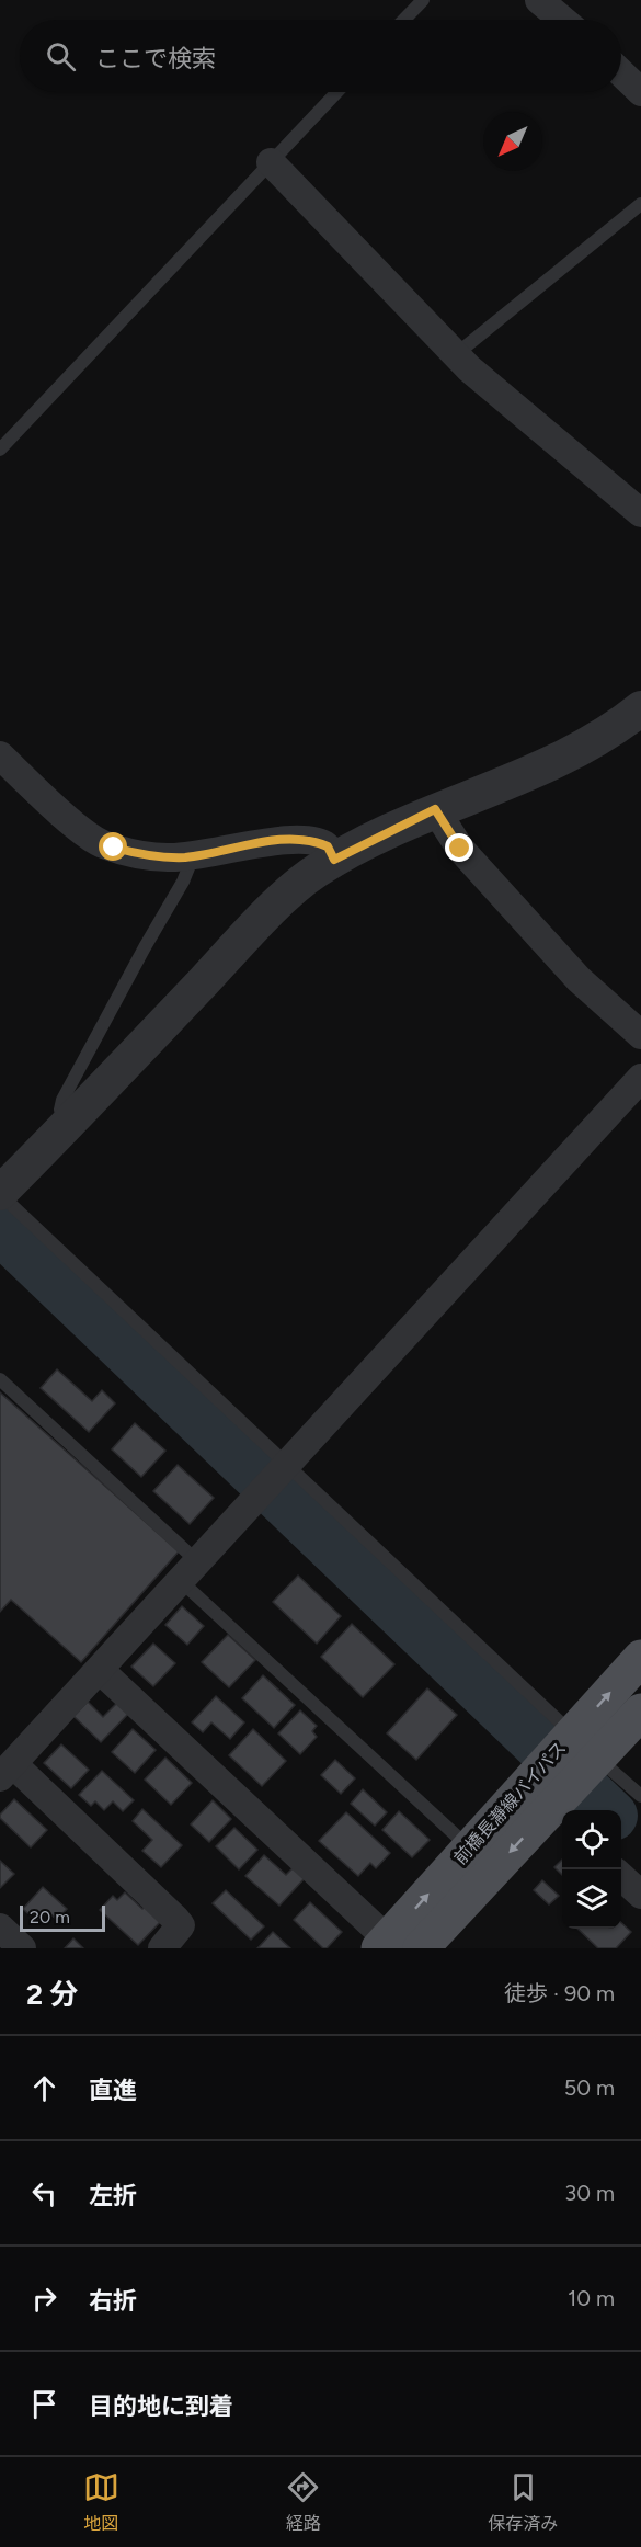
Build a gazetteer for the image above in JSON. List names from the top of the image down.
{
  "streets": {
    "main road": ["前橋長瀞線バイパス"]
  },
  "scale_bar": "20 m",
  "north": "bottom left",
  "page": {
    "search": "ここで検索",
    "scale": "20 m",
    "heading": ["2 分", "徒歩 · 90 m"],
    "list": [
      ["直進", "50 m"],
      ["左折", "30 m"],
      ["右折", "10 m"],
      "目的地に到着"
    ],
    "nav": ["地図", "経路", "保存済み"]
  }
}
